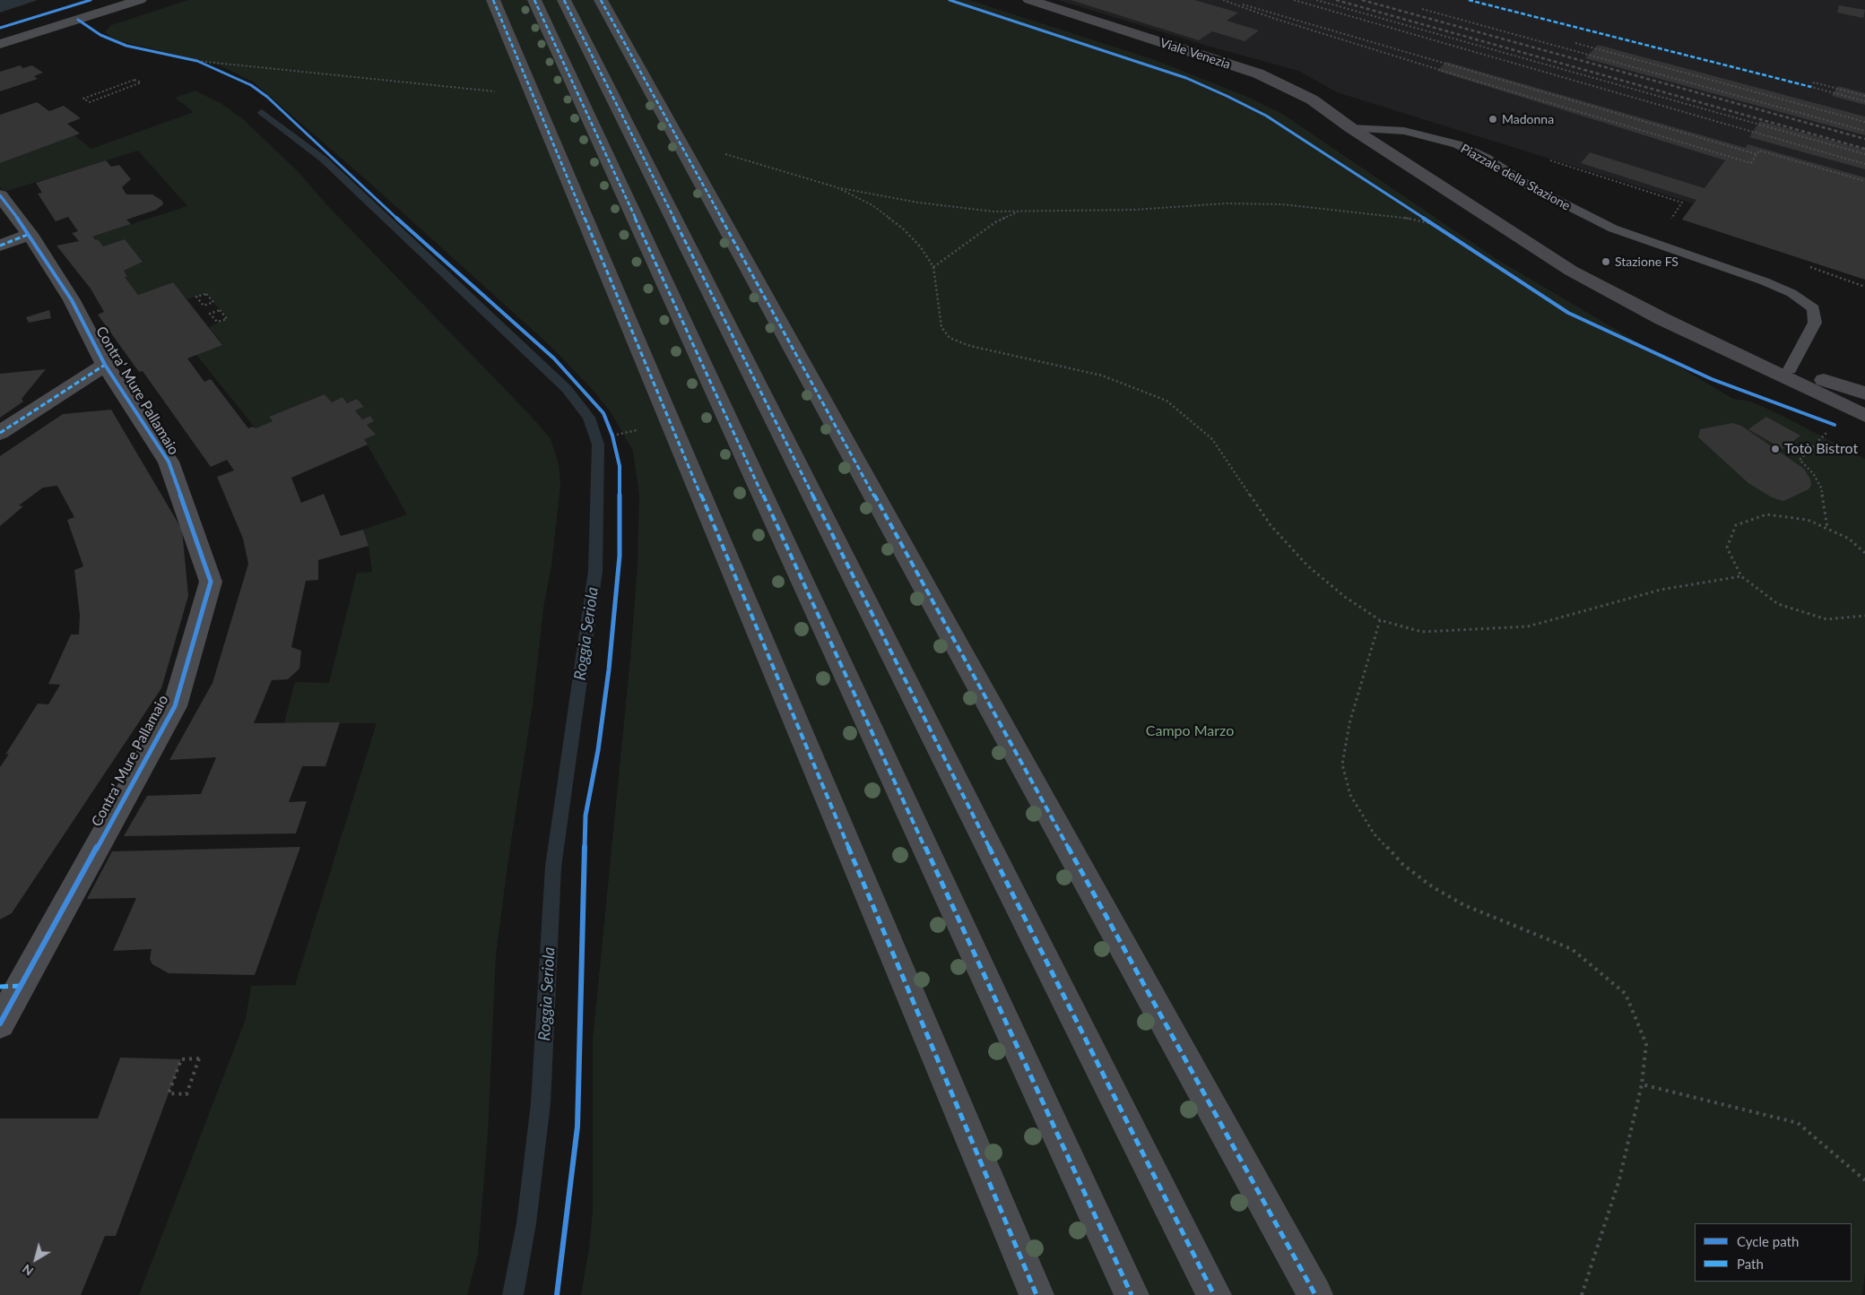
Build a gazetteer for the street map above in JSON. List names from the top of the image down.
{
  "streets": {
    "main road": ["Viale Venezia"],
    "street": ["Contra' Mure Pallamaio"],
    "lane": ["Piazzale della Stazione"]
  },
  "crossings": [
    ["Viale Venezia", "Piazzale della Stazione"]
  ],
  "water": ["Roggia Seriola"],
  "parks": ["Campo Marzo"],
  "places": ["Madonna", "Stazione FS", "Totò Bistrot"],
  "legend": ["Cycle path", "Path"],
  "north": "bottom left"
}
